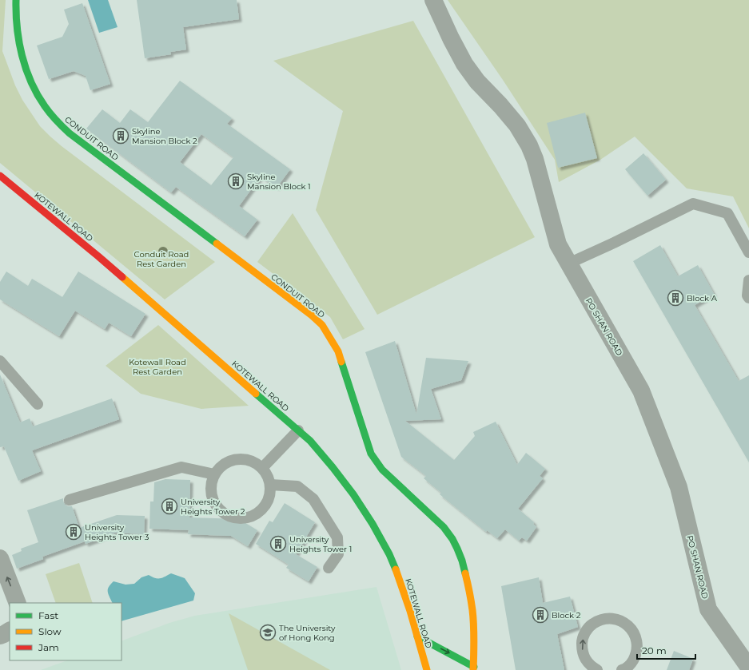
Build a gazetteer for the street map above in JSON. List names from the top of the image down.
{
  "streets": {
    "street": ["CONDUIT ROAD", "KOTEWALL ROAD", "PO SHAN ROAD"]
  },
  "parks": ["Conduit Road Rest Garden", "Kotewall Road Rest Garden"],
  "places": {
    "building": [
      "Skyline Mansion Block 2",
      "Skyline Mansion Block 1",
      "Block A",
      "University Heights Tower 2",
      "University Heights Tower 3",
      "University Heights Tower 1",
      "Block 2"
    ],
    "school or university": ["The University of Hong Kong"]
  },
  "legend": ["Fast", "Slow", "Jam"],
  "scale_bar": "20 m"
}
